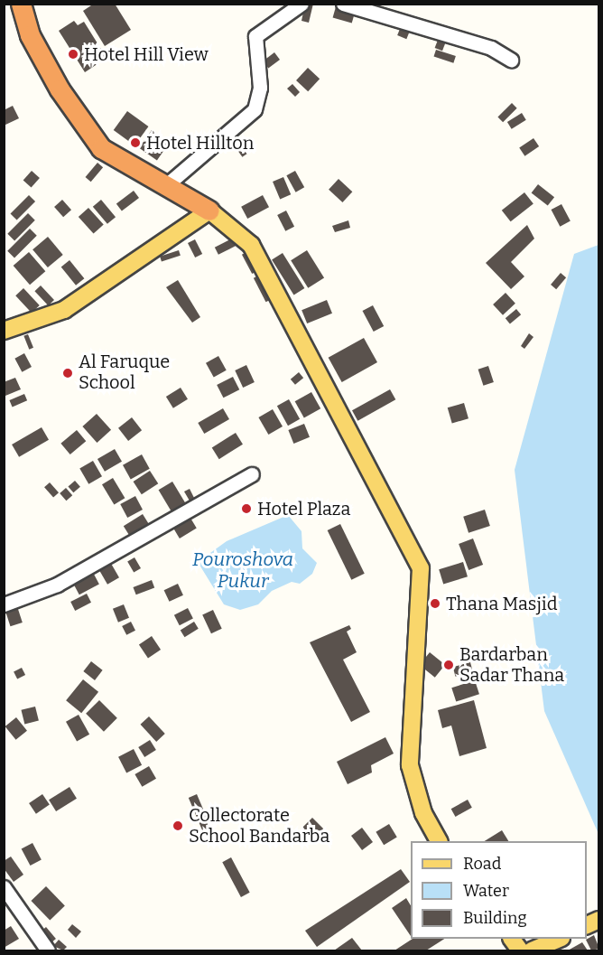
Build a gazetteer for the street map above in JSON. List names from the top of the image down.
{
  "water": ["Pouroshova Pukur"],
  "places": [
    "Hotel Hill View",
    "Hotel Hillton",
    "Al Faruque School",
    "Hotel Plaza",
    "Thana Masjid",
    "Bardarban Sadar Thana",
    "Collectorate School Bandarba"
  ],
  "legend": ["Road", "Water", "Building"]
}
